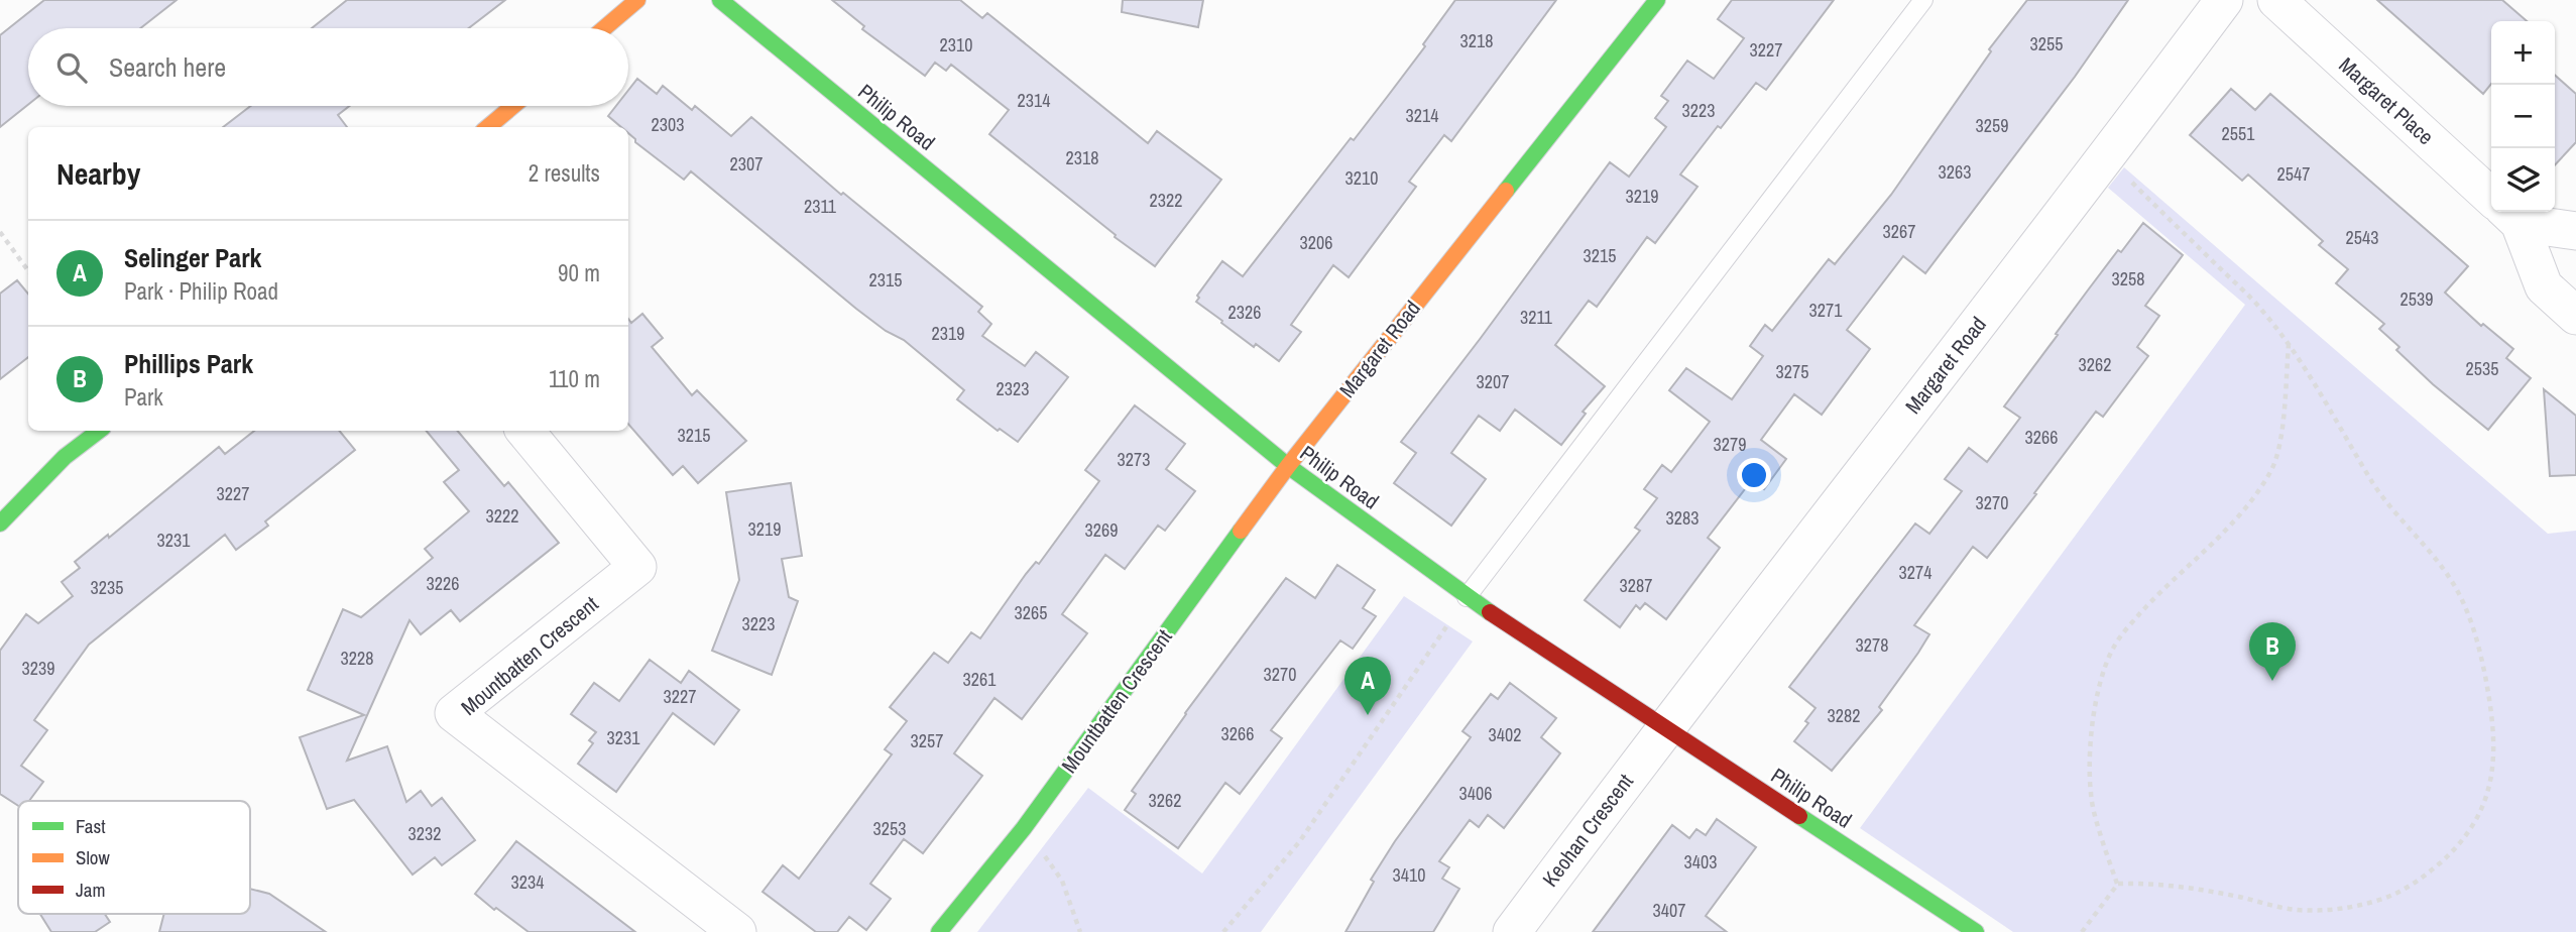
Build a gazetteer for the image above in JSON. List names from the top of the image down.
{
  "streets": {
    "street": [
      "Margaret Place",
      "Philip Road",
      "Margaret Road",
      "Mountbatten Crescent",
      "Keohan Crescent"
    ]
  },
  "crossings": [
    ["Philip Road", "Margaret Road"],
    ["Philip Road", "Mountbatten Crescent"],
    ["Philip Road", "Keohan Crescent"],
    ["Margaret Road", "Mountbatten Crescent"],
    ["Margaret Road", "Keohan Crescent"]
  ],
  "house_numbers": [
    "3218",
    "3255",
    "2310",
    "3227",
    "2314",
    "3223",
    "3214",
    "2303",
    "3259",
    "2551",
    "2318",
    "2307",
    "3263",
    "2547",
    "3210",
    "3219",
    "2322",
    "2311",
    "3267",
    "2543",
    "3206",
    "3215",
    "3258",
    "2315",
    "2539",
    "3271",
    "2326",
    "3211",
    "2319",
    "3262",
    "2535",
    "3275",
    "3207",
    "2323",
    "3215",
    "3266",
    "3279",
    "3273",
    "3227",
    "3270",
    "3222",
    "3283",
    "3219",
    "3269",
    "3231",
    "3274",
    "3226",
    "3287",
    "3235",
    "3265",
    "3223",
    "3278",
    "3228",
    "3239",
    "3270",
    "3261",
    "3227",
    "3282",
    "3266",
    "3402",
    "3231",
    "3257",
    "3406",
    "3262",
    "3253",
    "3232",
    "3403",
    "3410",
    "3234",
    "3407"
  ],
  "legend": ["Fast", "Slow", "Jam"],
  "page": {
    "map_buttons": ["+", "−"],
    "search": "Search here",
    "heading": ["Nearby", "2 results"],
    "list": [
      {
        "mark": "A",
        "name": "Selinger Park",
        "note": "Park · Philip Road",
        "value": "90 m"
      },
      {
        "mark": "B",
        "name": "Phillips Park",
        "note": "Park",
        "value": "110 m"
      }
    ],
    "pins": ["B", "A"]
  }
}
